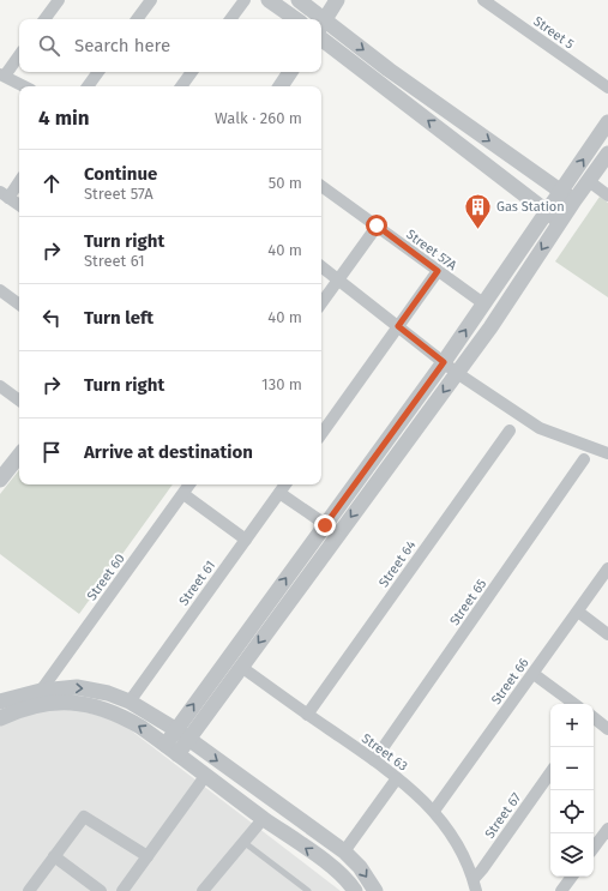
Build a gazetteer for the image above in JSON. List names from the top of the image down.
{
  "streets": {
    "street": [
      "Street 5",
      "Street 57A",
      "Street 64",
      "Street 60",
      "Street 61",
      "Street 65",
      "Street 66",
      "Street 63",
      "Street 67"
    ]
  },
  "crossings": [
    ["Street 64", "Street 63"],
    ["Street 65", "Street 63"],
    ["Street 66", "Street 63"],
    ["Street 63", "Street 67"]
  ],
  "places": {
    "building": ["Gas Station"]
  },
  "page": {
    "search": "Search here",
    "heading": ["4 min", "Walk · 260 m"],
    "list": [
      ["Continue", "Street 57A", "50 m"],
      ["Turn right", "Street 61", "40 m"],
      ["Turn left", "40 m"],
      ["Turn right", "130 m"],
      "Arrive at destination"
    ],
    "map_buttons": ["+", "−"]
  }
}
